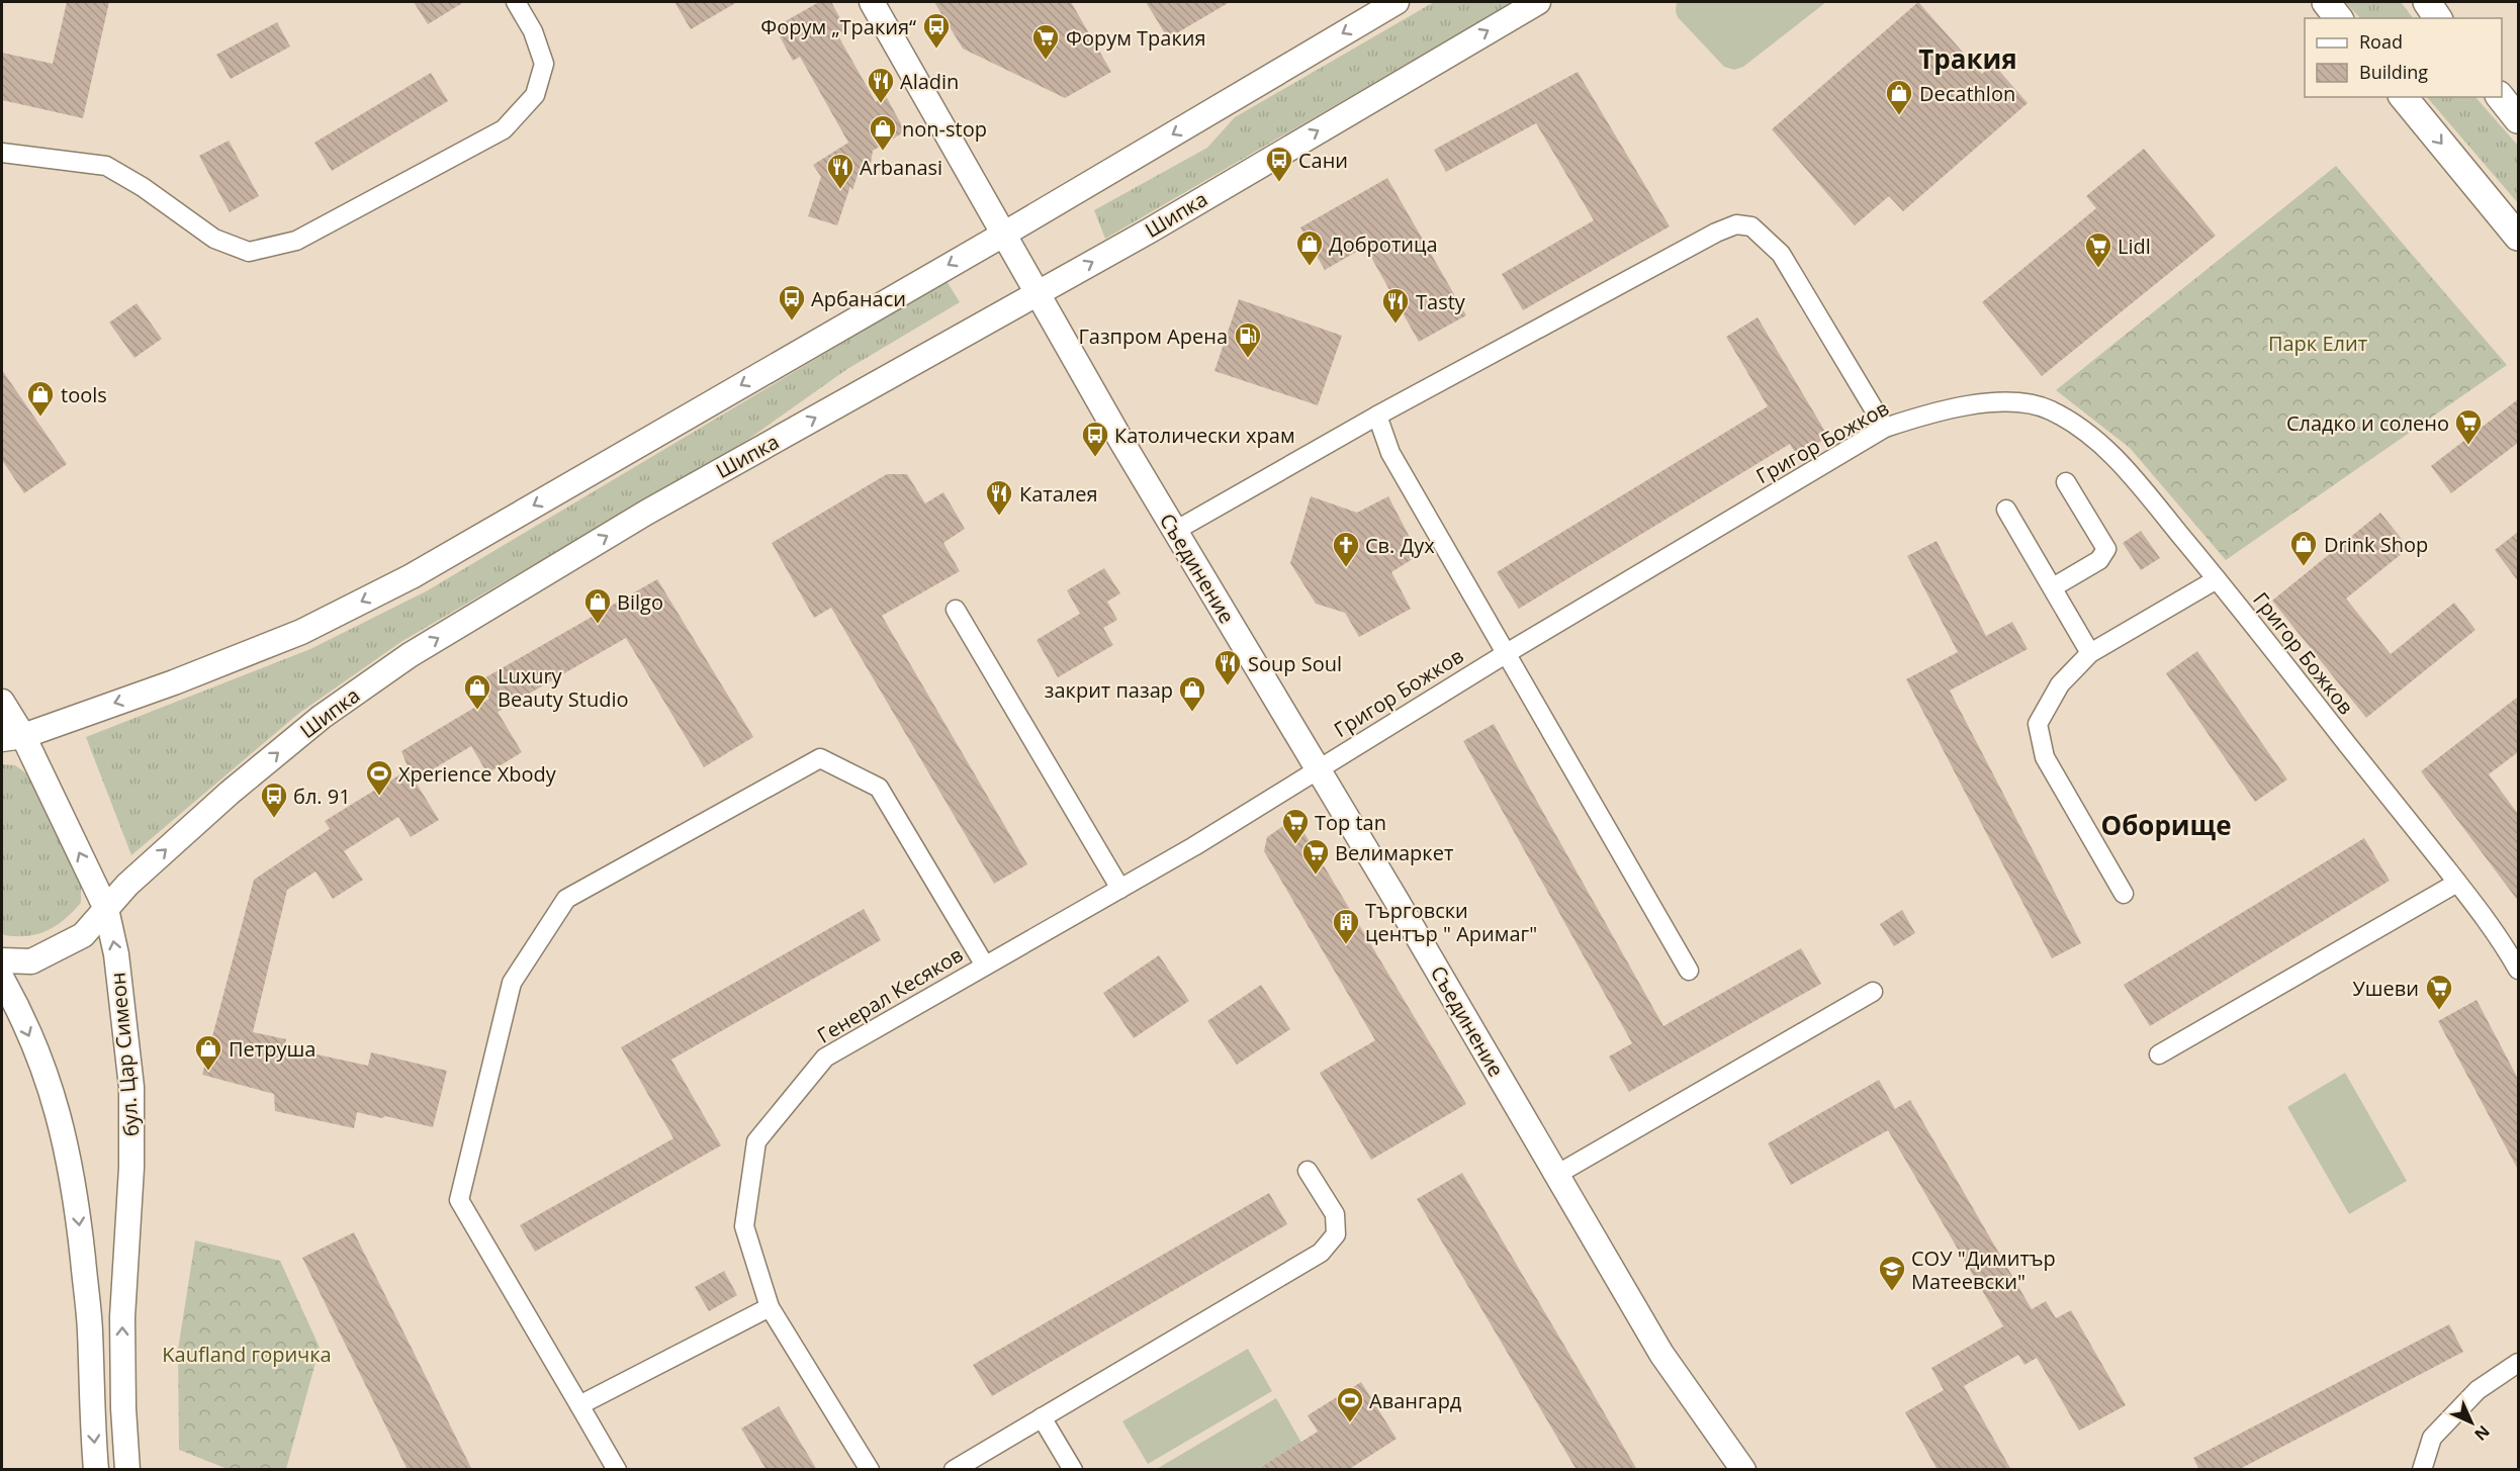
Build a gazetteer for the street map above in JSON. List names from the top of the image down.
{
  "streets": {
    "main road": ["Шипка", "Съединение", "бул. Цар Симеон"],
    "street": ["Григор Божков", "Генерал Кесяков"]
  },
  "crossings": [
    ["Шипка", "Съединение"],
    ["Шипка", "бул. Цар Симеон"],
    ["Григор Божков", "Съединение"],
    ["Григор Божков", "Генерал Кесяков"],
    ["Съединение", "Генерал Кесяков"]
  ],
  "districts": ["Тракия", "Оборище"],
  "parks": ["Парк Елит", "Kaufland горичка"],
  "places": {
    "bus stop": [
      "Форум „Тракия“",
      "Сани",
      "Арбанаси",
      "Католически храм",
      "бл. 91"
    ],
    "supermarket": [
      "Форум Тракия",
      "Lidl",
      "Сладко и солено",
      "Top tan",
      "Велимаркет",
      "Ушеви"
    ],
    "restaurant": [
      "Аladin",
      "Аrbanasi",
      "Tasty",
      "Каталея",
      "Soup Soul"
    ],
    "shop": [
      "Decathlon",
      "non-stop",
      "Добротица",
      "tools",
      "Drink Shop",
      "Bilgo",
      "Luxury Beauty Studio",
      "закрит пазар",
      "Петруша"
    ],
    "fuel station": ["Газпром Арена"],
    "church": ["Св. Дух"],
    "sports": ["Xperience Xbody", "Авангард"],
    "building": ["Търговски център \" Аримаг\""],
    "school or university": ["СОУ \"Димитър Матеевски\""]
  },
  "legend": ["Road", "Building"],
  "north": "bottom right"
}
